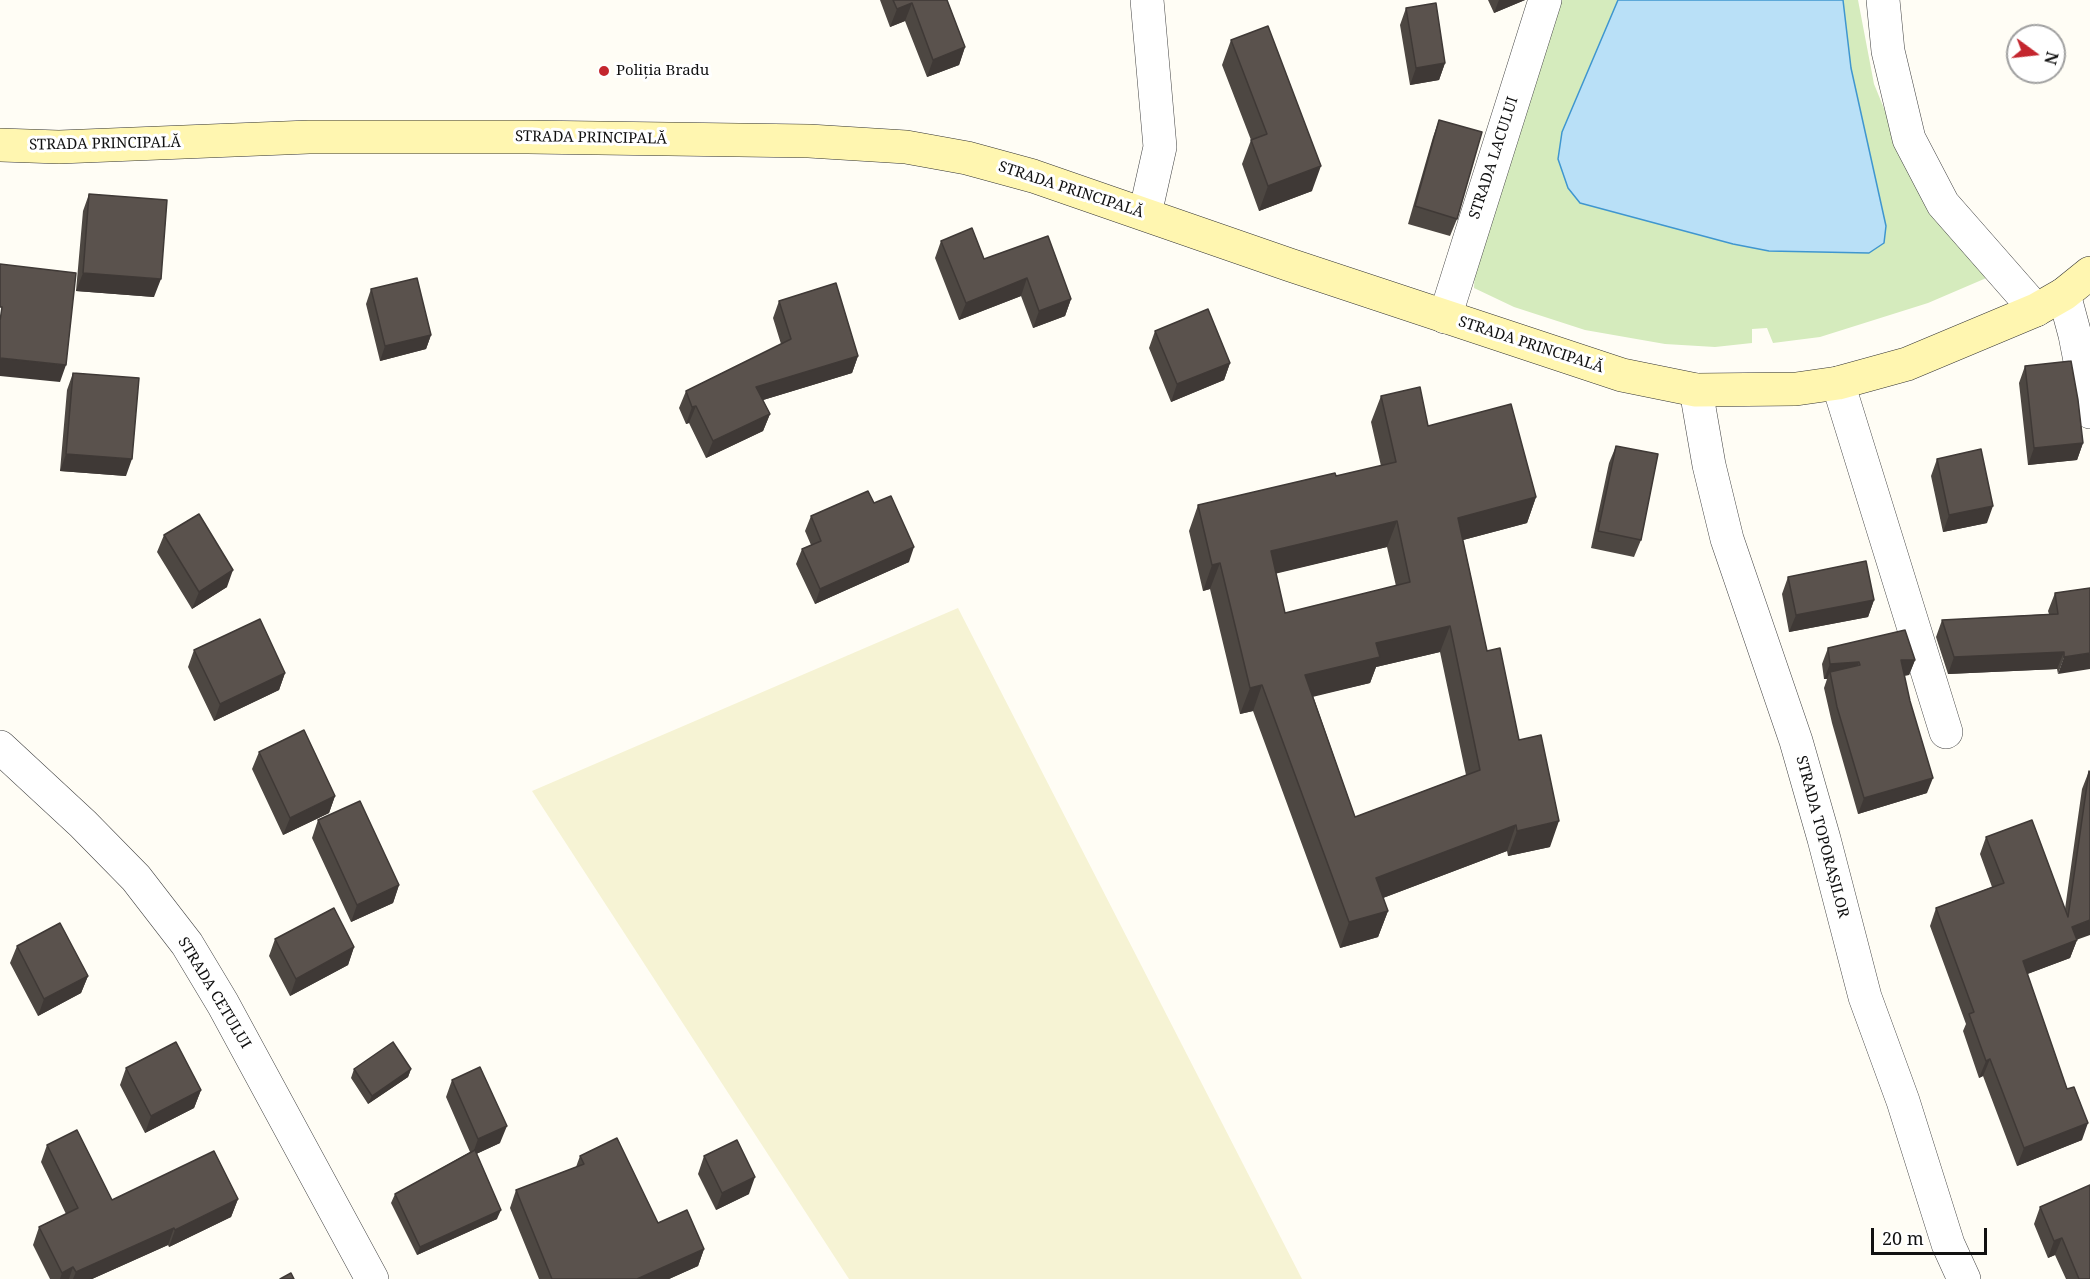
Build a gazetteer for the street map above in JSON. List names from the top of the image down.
{
  "streets": {
    "main road": ["STRADA PRINCIPALĂ"],
    "street": ["STRADA LACULUI", "STRADA TOPORAȘILOR", "STRADA CETULUI"]
  },
  "crossings": [
    ["STRADA PRINCIPALĂ", "STRADA LACULUI"],
    ["STRADA PRINCIPALĂ", "STRADA TOPORAȘILOR"]
  ],
  "places": ["Poliția Bradu"],
  "scale_bar": "20 m",
  "north": "right"
}
